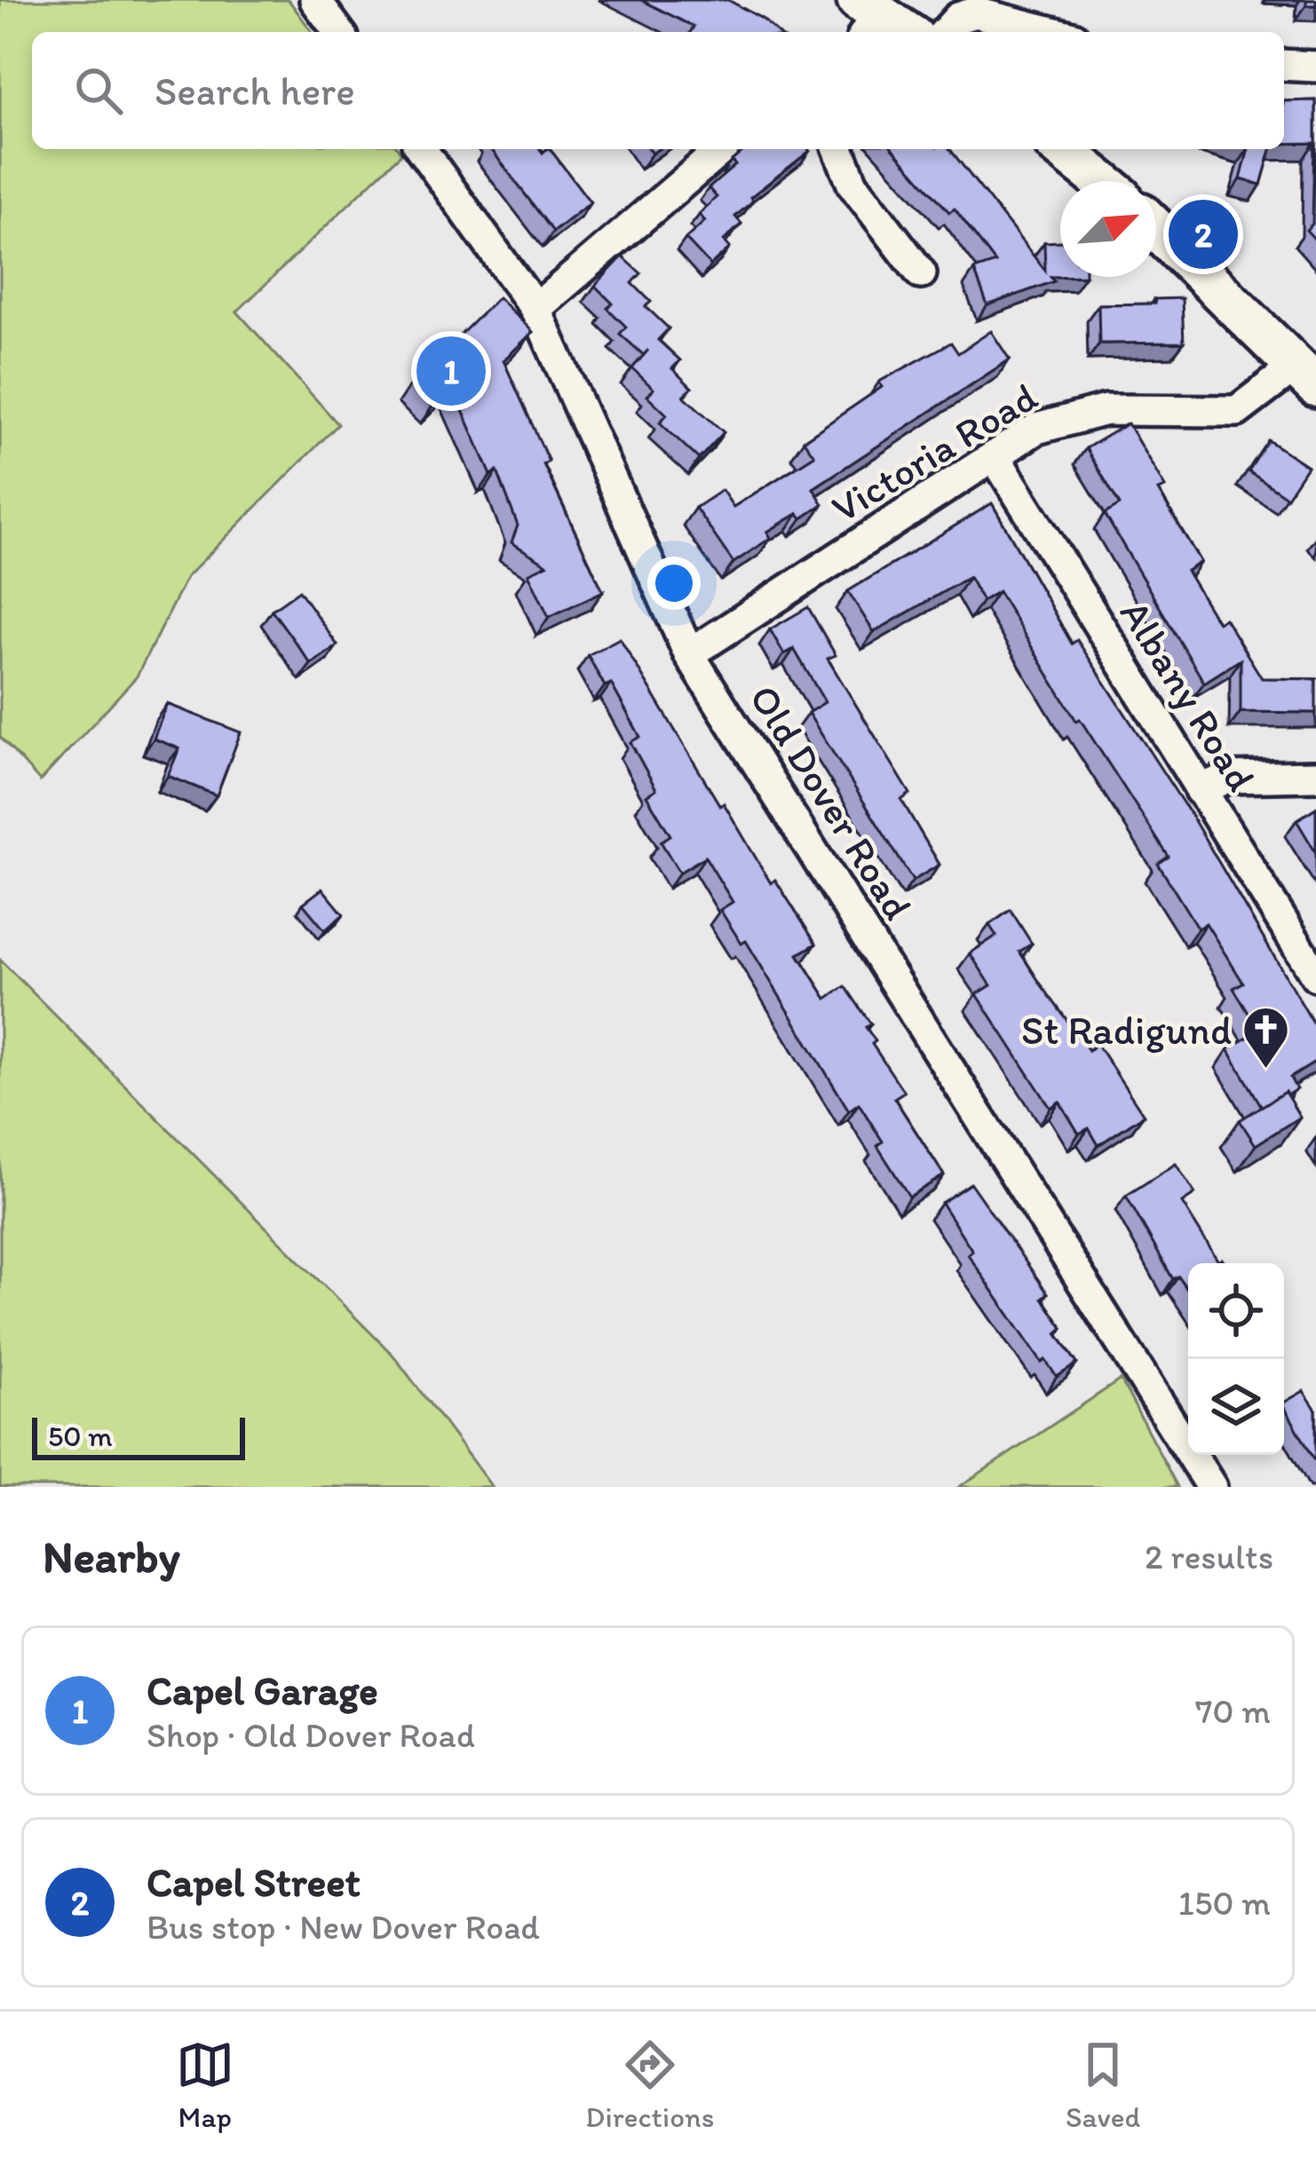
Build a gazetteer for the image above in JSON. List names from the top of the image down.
{
  "streets": {
    "street": ["Victoria Road", "Albany Road", "Old Dover Road"]
  },
  "crossings": [
    ["Victoria Road", "Albany Road"],
    ["Victoria Road", "Old Dover Road"]
  ],
  "places": {
    "church": ["St Radigund"]
  },
  "scale_bar": "50 m",
  "north": "top right",
  "page": {
    "search": "Search here",
    "pins": ["2", "1"],
    "scale": "50 m",
    "heading": ["Nearby", "2 results"],
    "list": [
      {
        "mark": "1",
        "name": "Capel Garage",
        "note": "Shop · Old Dover Road",
        "value": "70 m"
      },
      {
        "mark": "2",
        "name": "Capel Street",
        "note": "Bus stop · New Dover Road",
        "value": "150 m"
      }
    ],
    "nav": ["Map", "Directions", "Saved"]
  }
}
